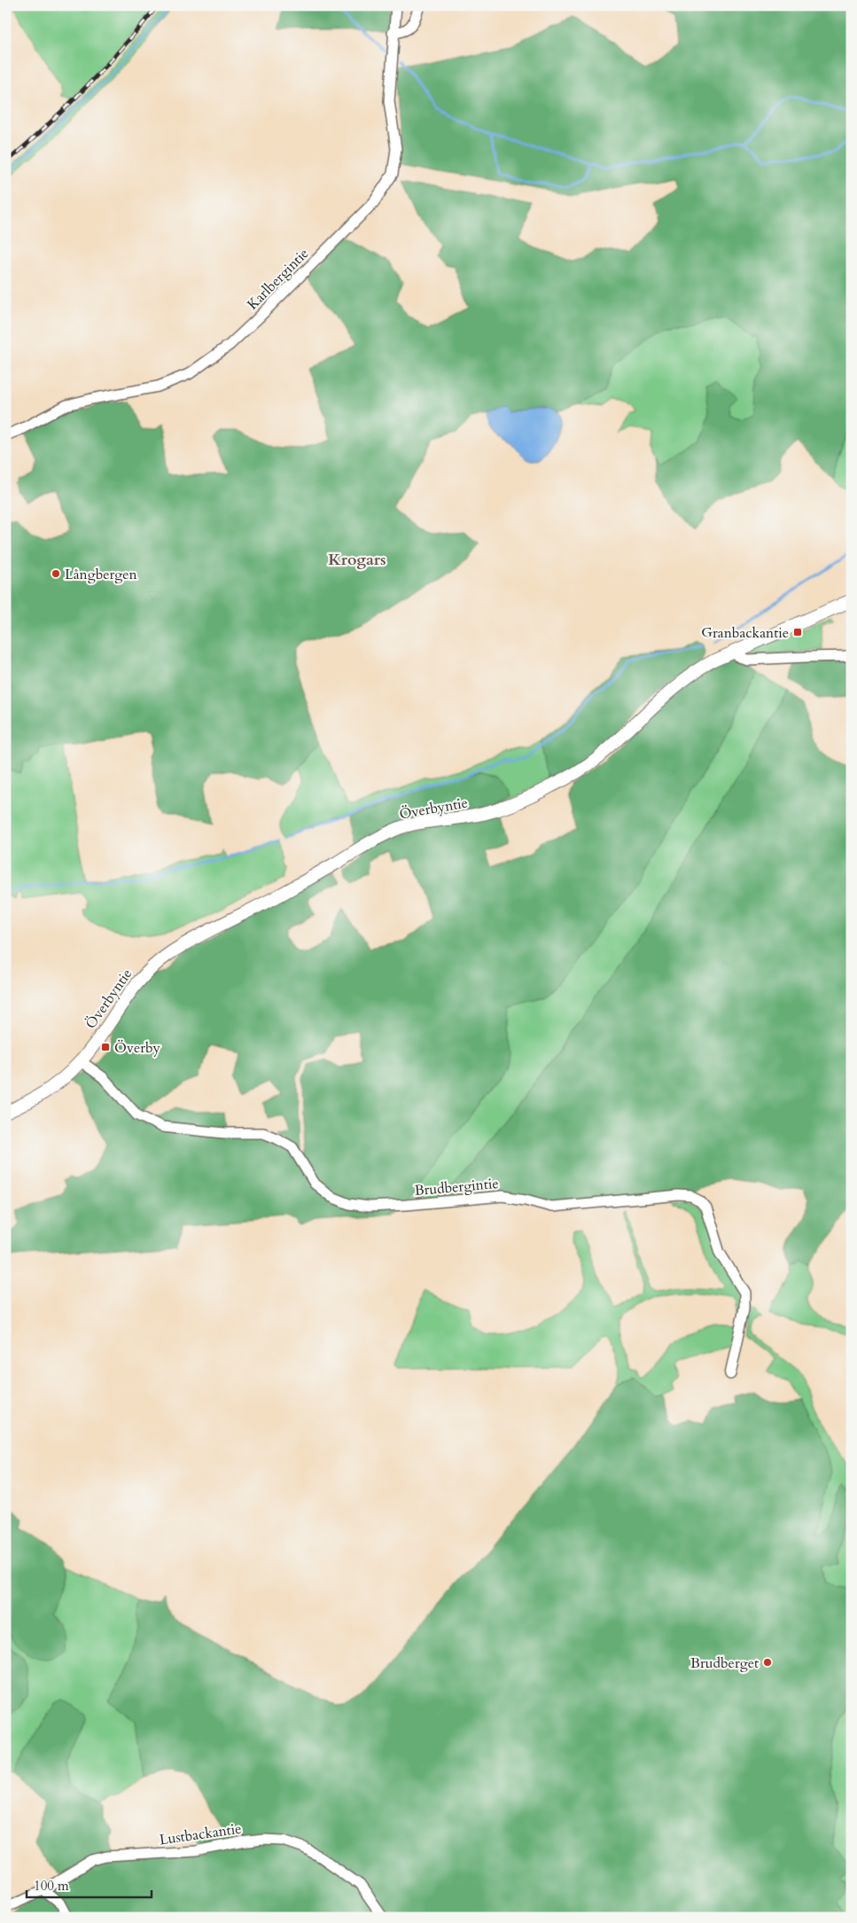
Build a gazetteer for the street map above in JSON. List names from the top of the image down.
{
  "streets": {
    "street": [
      "Karlbergintie",
      "Överbyntie",
      "Brudbergintie",
      "Lustbackantie"
    ]
  },
  "crossings": [
    ["Överbyntie", "Brudbergintie"]
  ],
  "districts": ["Krogars"],
  "places": {
    "other": ["Långbergen", "Brudberget"],
    "transit": ["Granbackantie", "Överby"]
  },
  "scale_bar": "100 m"
}
